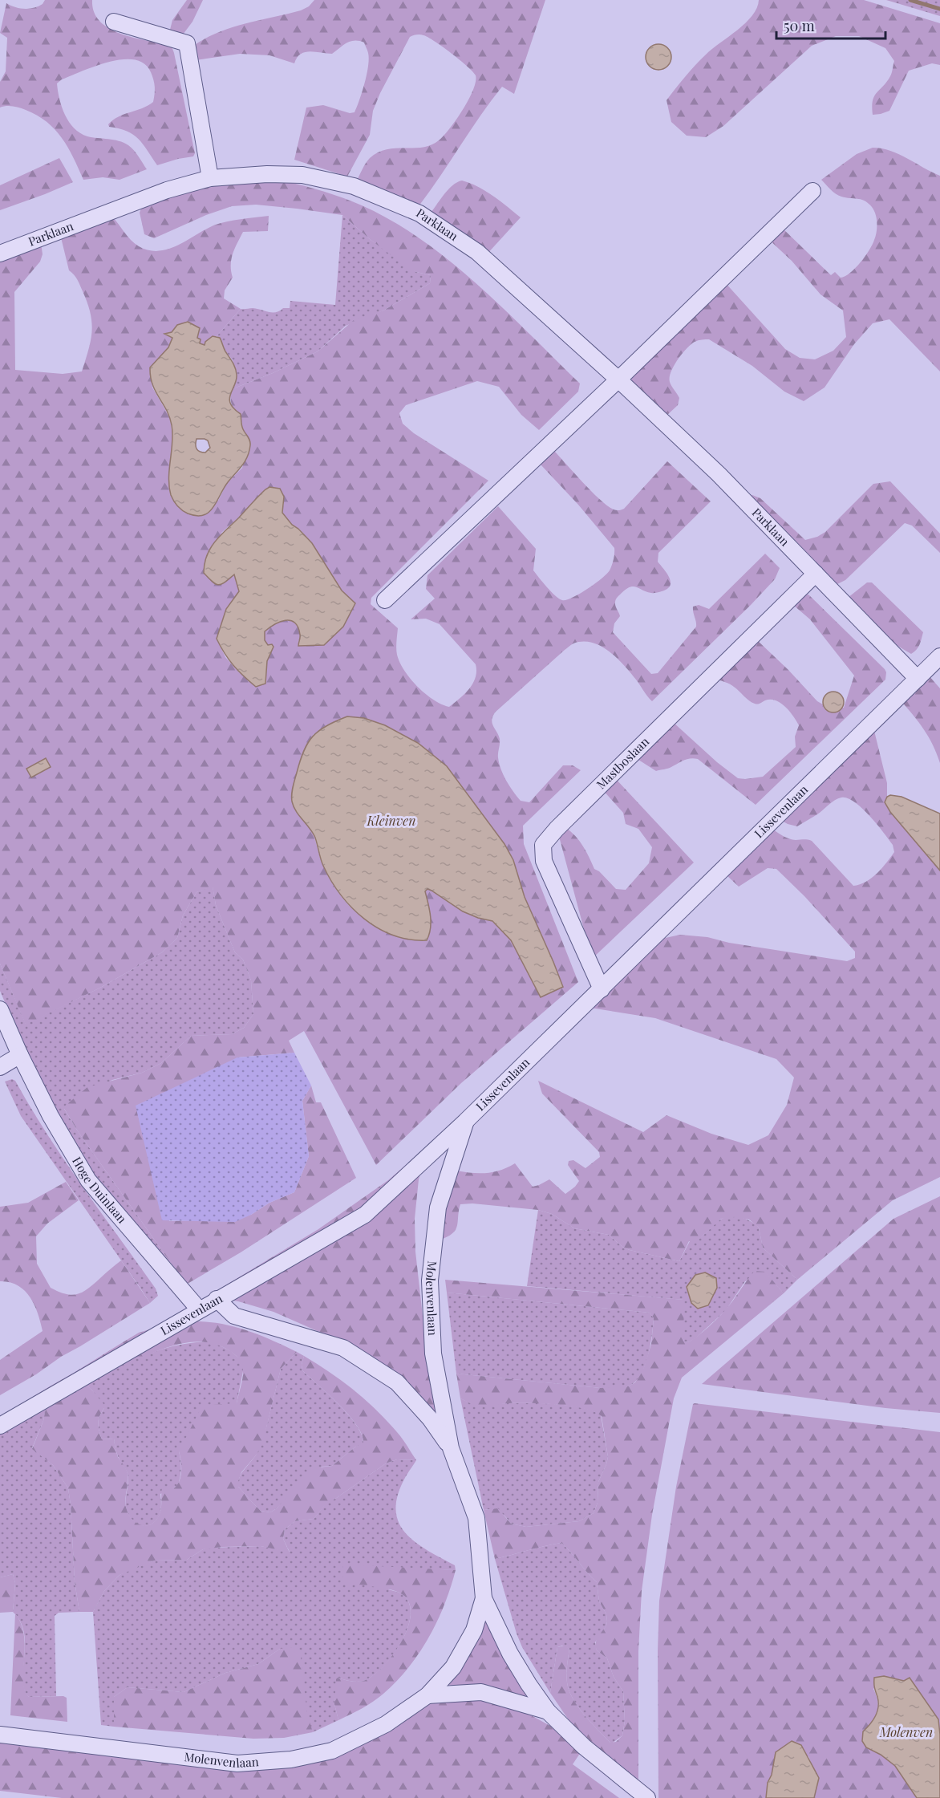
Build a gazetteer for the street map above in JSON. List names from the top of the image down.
{
  "streets": {
    "street": [
      "Parklaan",
      "Mastboslaan",
      "Lissevenlaan",
      "Hoge Duinlaan",
      "Molenvenlaan"
    ]
  },
  "crossings": [
    ["Parklaan", "Mastboslaan"],
    ["Parklaan", "Lissevenlaan"],
    ["Mastboslaan", "Lissevenlaan"],
    ["Lissevenlaan", "Hoge Duinlaan"],
    ["Lissevenlaan", "Molenvenlaan"]
  ],
  "water": ["Kleinven", "Molenven"],
  "scale_bar": "50 m"
}
